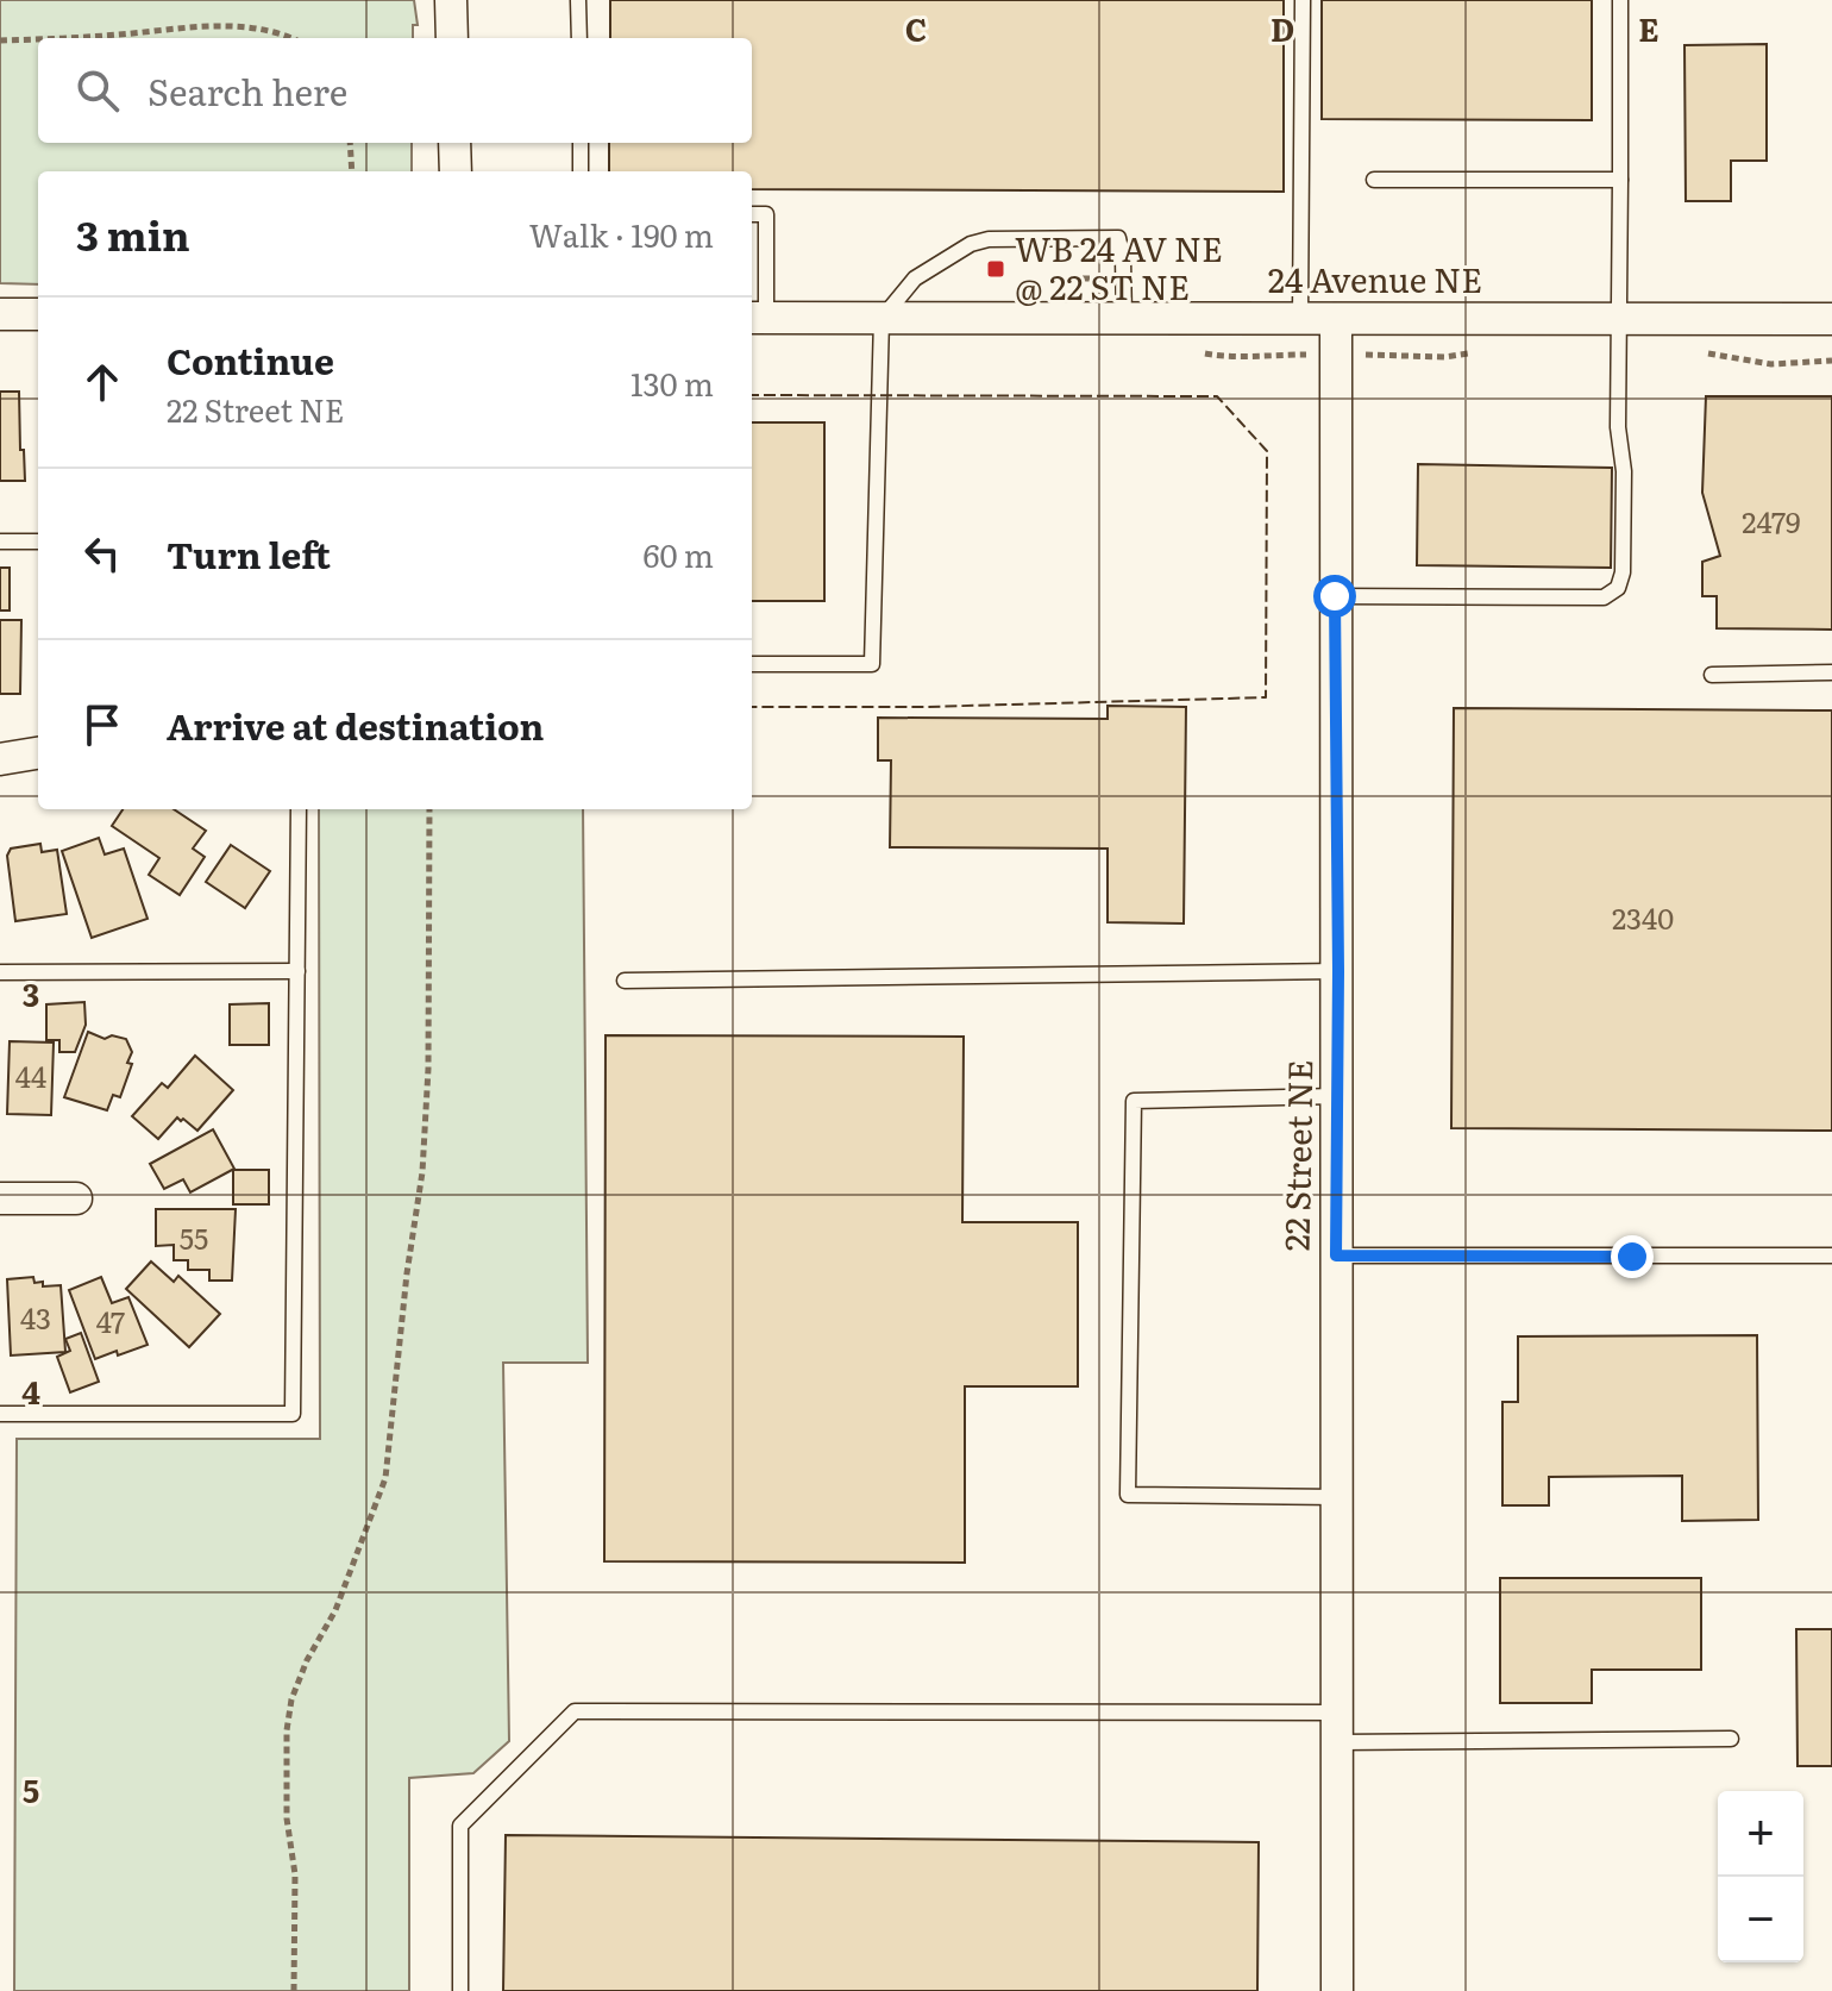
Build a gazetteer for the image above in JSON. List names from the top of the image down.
{
  "streets": {
    "street": ["24 Avenue NE", "22 Street NE"]
  },
  "crossings": [
    ["24 Avenue NE", "22 Street NE"]
  ],
  "places": {
    "transit": ["WB 24 AV NE @ 22 ST NE"]
  },
  "house_numbers": [
    "2479",
    "2340",
    "44",
    "55",
    "43",
    "47"
  ],
  "page": {
    "search": "Search here",
    "heading": ["3 min", "Walk · 190 m"],
    "list": [
      ["Continue", "22 Street NE", "130 m"],
      ["Turn left", "60 m"],
      "Arrive at destination"
    ],
    "map_buttons": ["+", "−"]
  },
  "grid": {
    "columns": ["C", "D", "E"],
    "rows": ["3", "4", "5"]
  }
}
